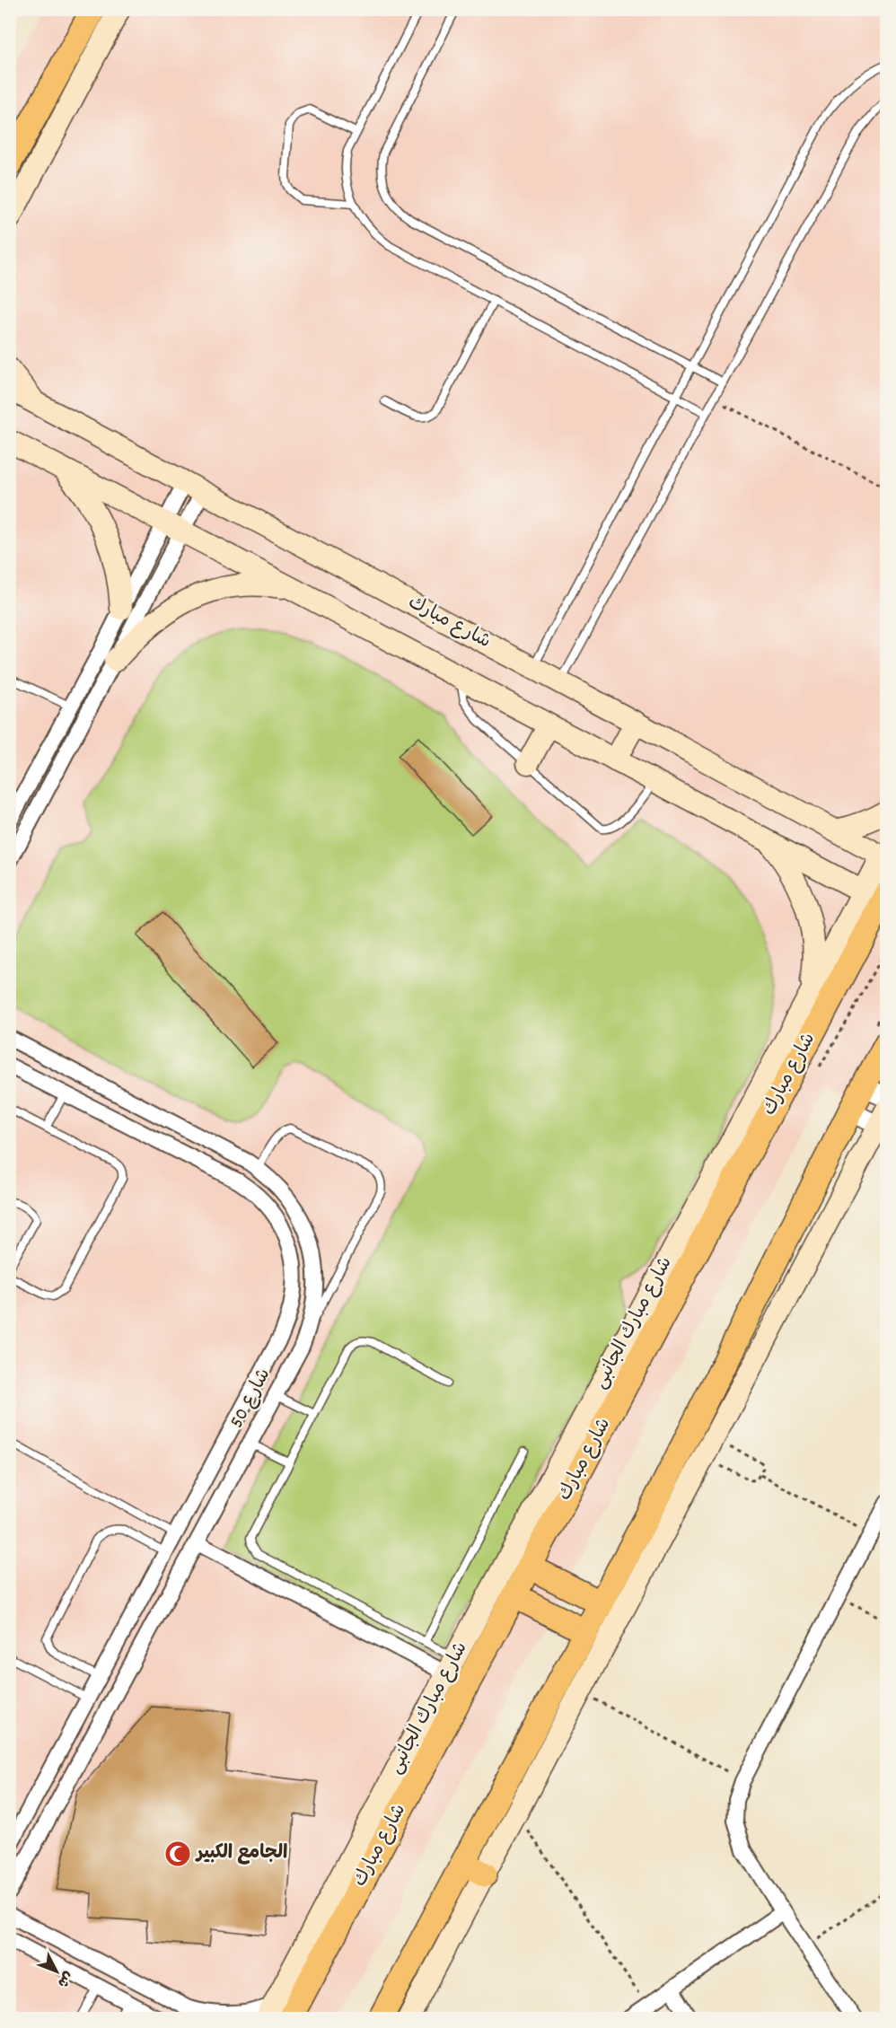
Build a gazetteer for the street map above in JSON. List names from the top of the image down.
{
  "streets": {
    "main road": ["شارع مبارك", "شارع مبارك الجانبى"],
    "street": ["شارع 50"]
  },
  "crossings": [
    ["شارع مبارك", "شارع مبارك الجانبى"]
  ],
  "places": {
    "mosque": ["الجامع الكبير"]
  },
  "north": "bottom right"
}
